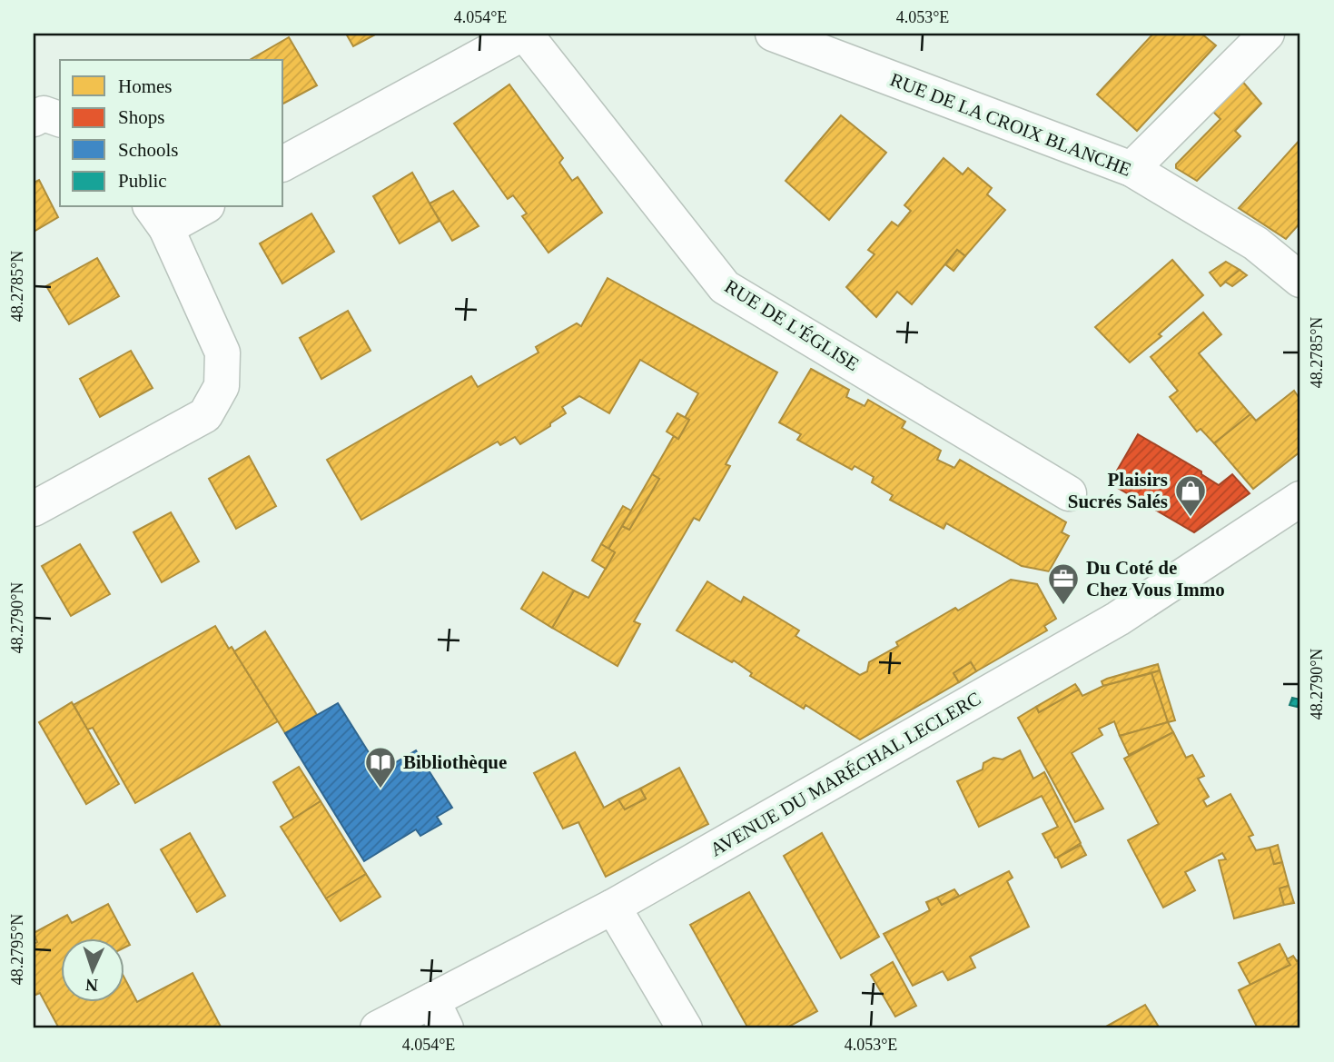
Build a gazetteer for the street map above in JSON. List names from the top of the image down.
{
  "streets": {
    "street": ["RUE DE LA CROIX BLANCHE", "RUE DE L'ÉGLISE", "AVENUE DU MARÉCHAL LECLERC"]
  },
  "places": {
    "shop": ["Plaisirs Sucrés Salés"],
    "office": ["Du Coté de Chez Vous Immo"],
    "library": ["Bibliothèque"]
  },
  "legend": [
    "Homes",
    "Shops",
    "Schools",
    "Public"
  ],
  "north": "bottom",
  "coordinates": [
    "4.054°E",
    "4.053°E",
    "48.2785°N",
    "48.2790°N",
    "48.2795°N"
  ]
}
